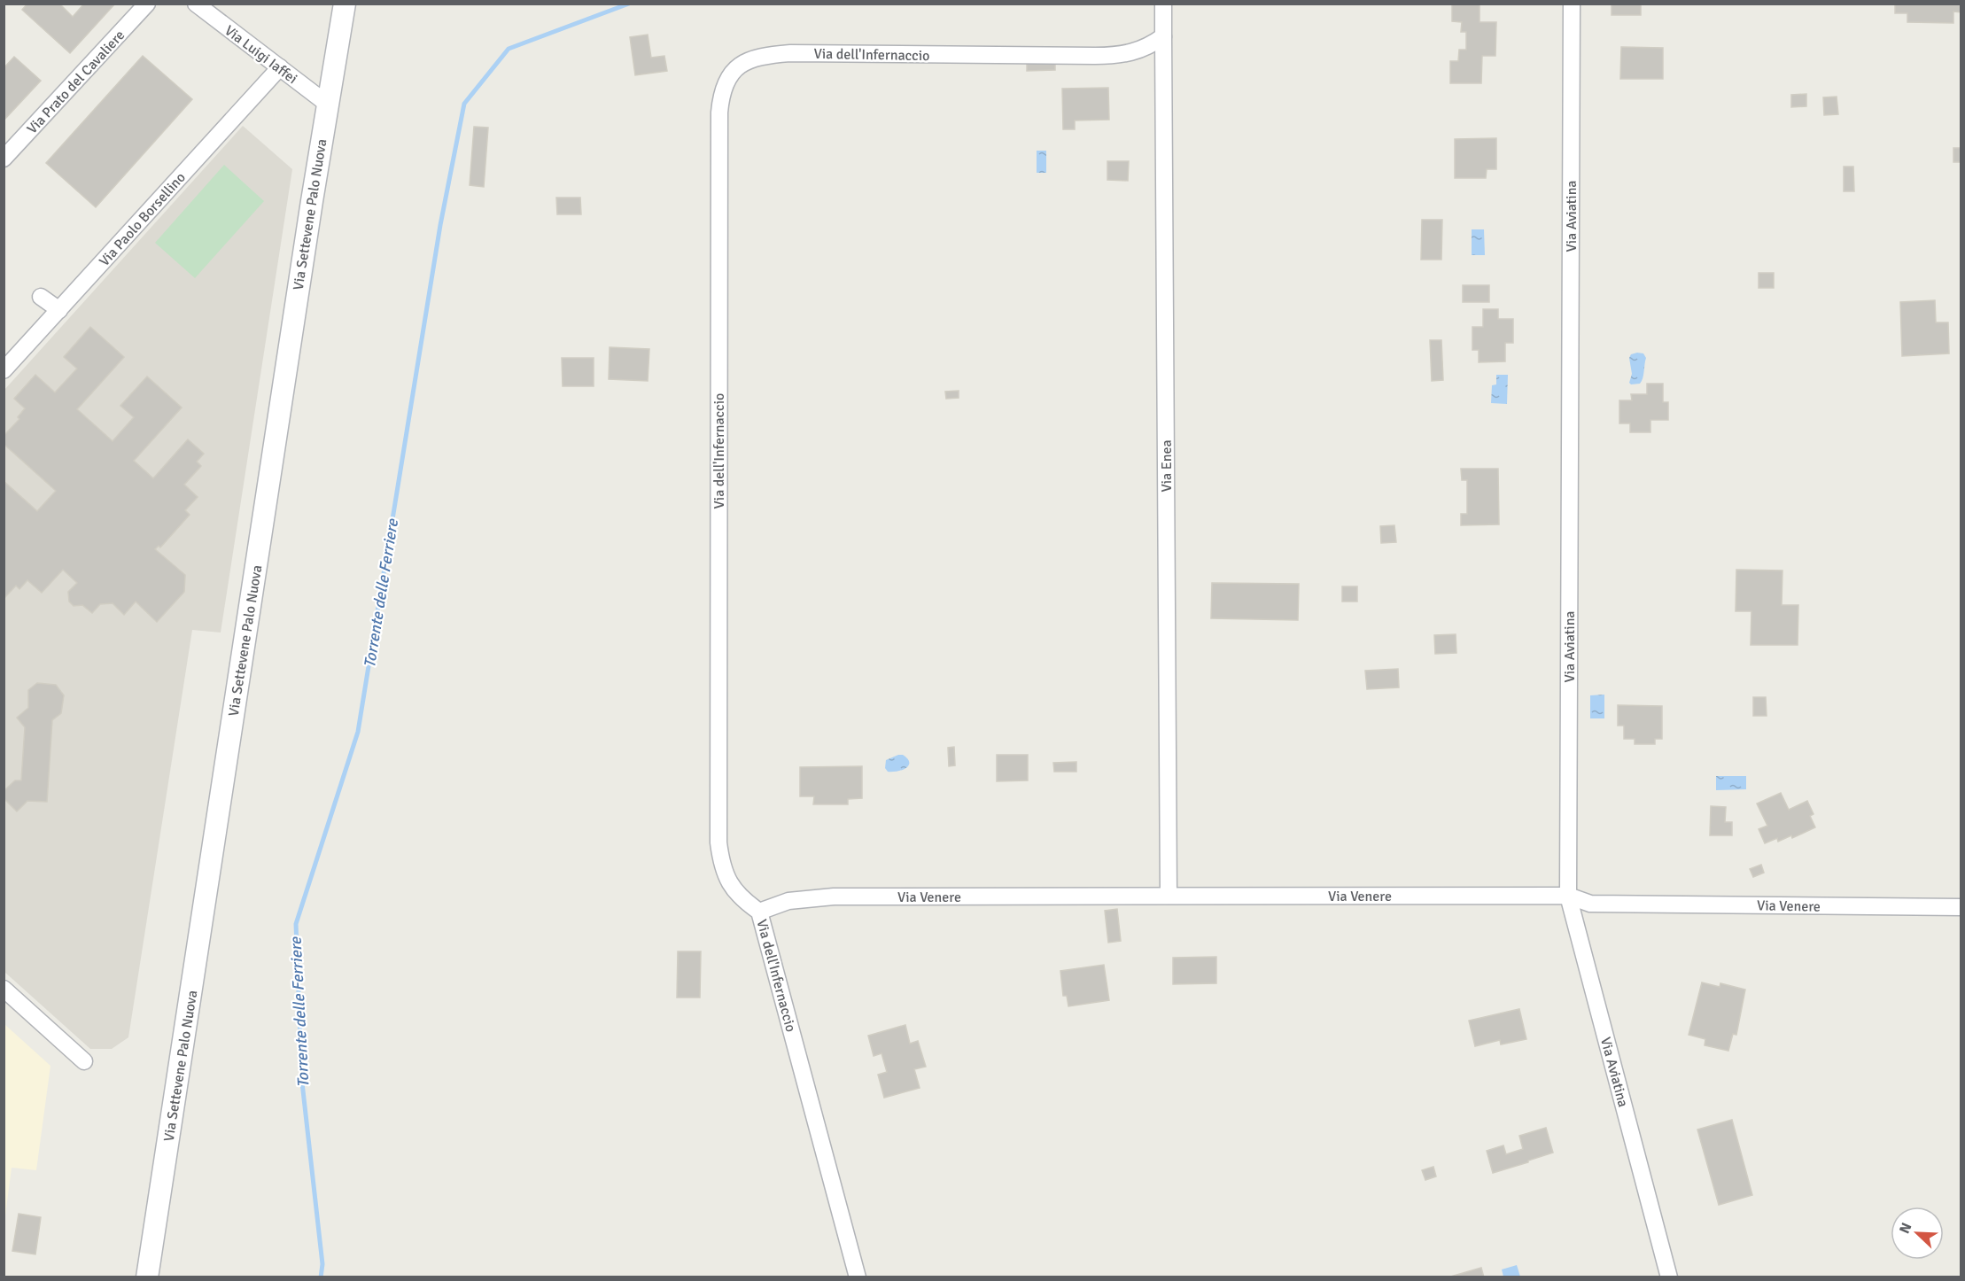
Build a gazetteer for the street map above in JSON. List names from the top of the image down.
{
  "streets": {
    "main road": ["Via Settevene Palo Nuova"],
    "street": [
      "Via Luigi Iaffei",
      "Via dell'Infernaccio",
      "Via Prato del Cavaliere",
      "Via Aviatina",
      "Via Paolo Borsellino",
      "Via Enea",
      "Via Venere"
    ]
  },
  "crossings": [
    ["Via Luigi Iaffei", "Via Settevene Palo Nuova"],
    ["Via Luigi Iaffei", "Via Paolo Borsellino"],
    ["Via dell'Infernaccio", "Via Enea"],
    ["Via dell'Infernaccio", "Via Venere"],
    ["Via Aviatina", "Via Venere"],
    ["Via Enea", "Via Venere"]
  ],
  "water": ["Torrente delle Ferriere"],
  "north": "top left"
}
